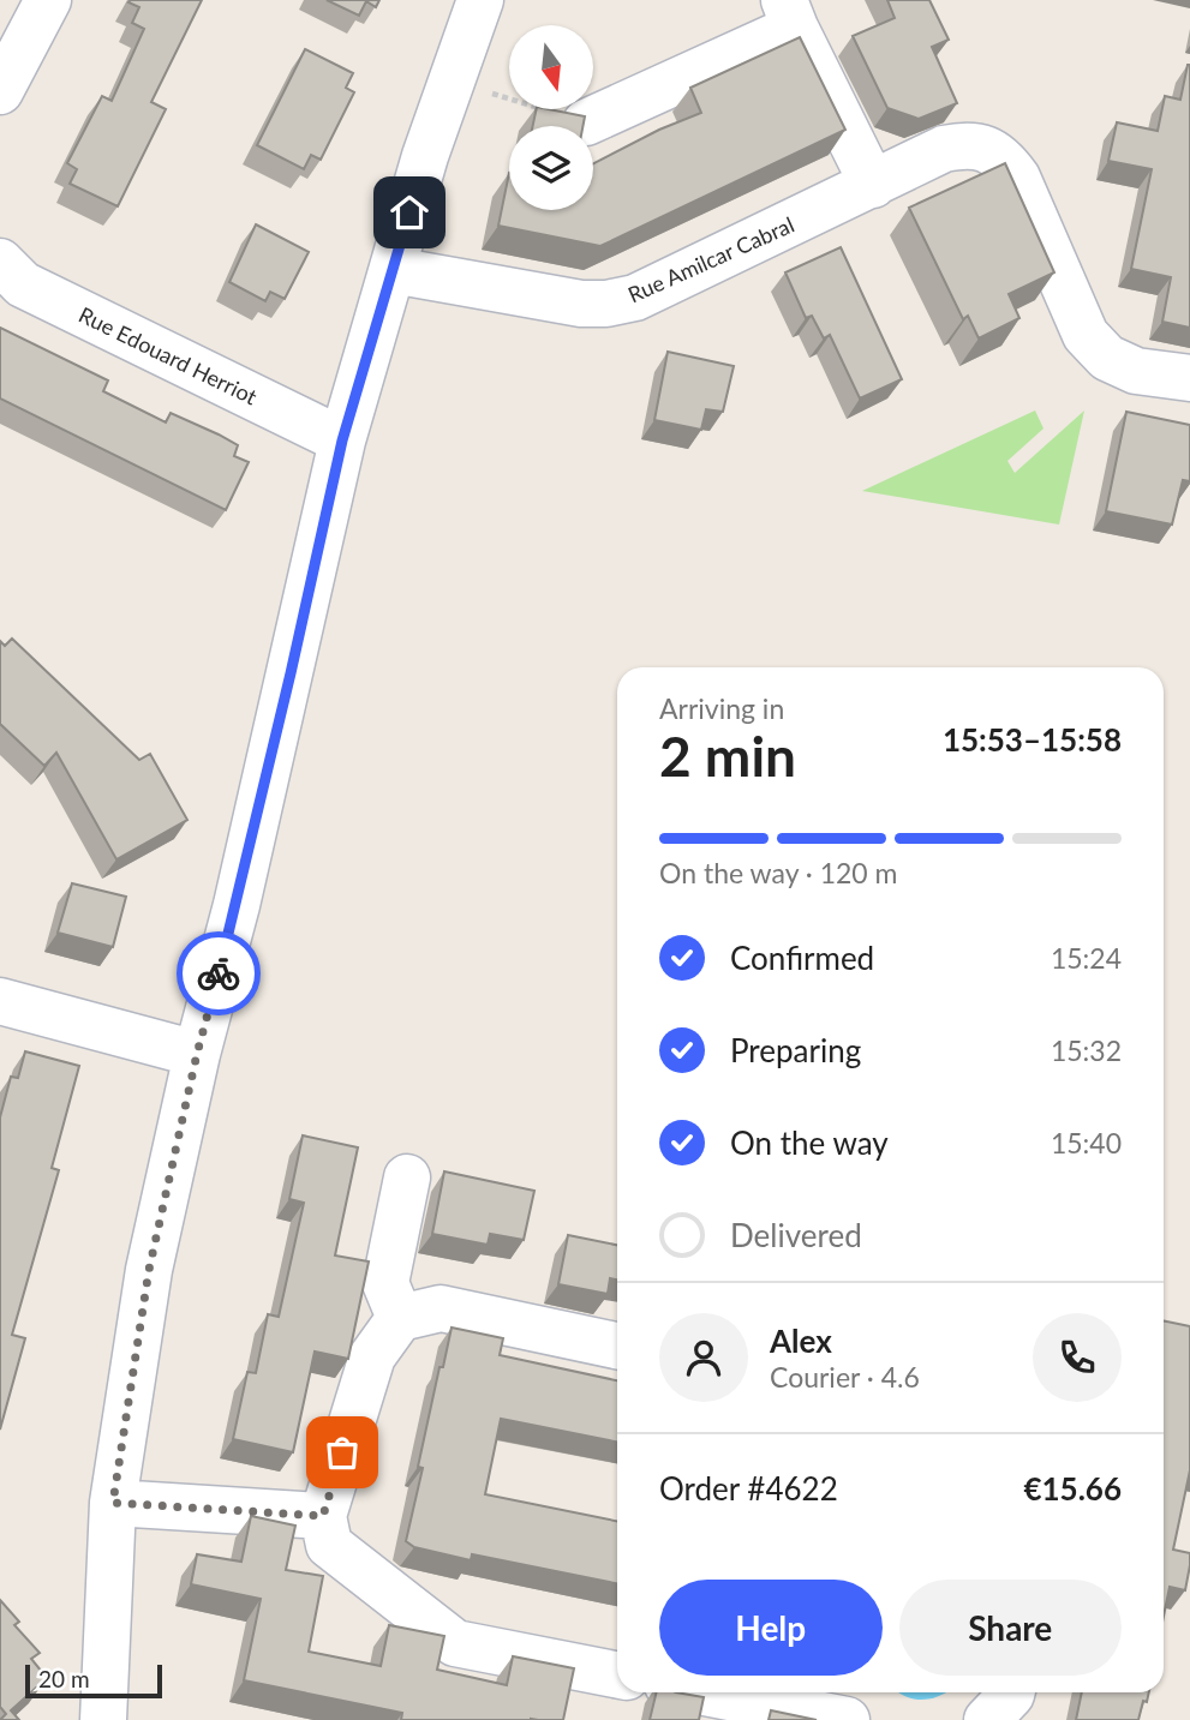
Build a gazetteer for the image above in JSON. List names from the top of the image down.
{
  "streets": {
    "street": ["Rue Amilcar Cabral", "Rue Edouard Herriot"]
  },
  "scale_bar": "20 m",
  "north": "bottom",
  "page": {
    "heading": ["2 min", "Arriving in", "15:53–15:58"],
    "panel": [
      "Alex",
      "Courier · 4.6",
      "Order #4622",
      "€15.66"
    ],
    "bar": "On the way · 120 m",
    "list": [
      ["Confirmed", "15:24"],
      ["Preparing", "15:32"],
      ["On the way", "15:40"],
      "Delivered"
    ],
    "buttons": ["Help", "Share"],
    "scale": "20 m"
  }
}
